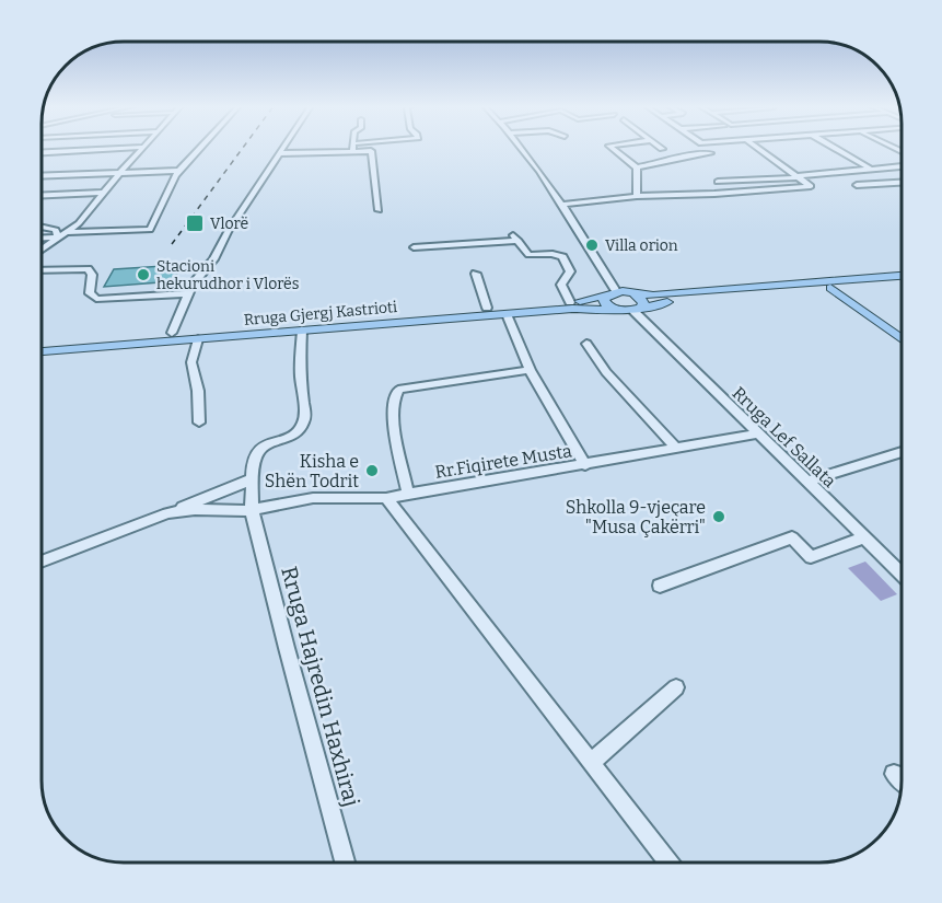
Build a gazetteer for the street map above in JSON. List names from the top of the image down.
{
  "streets": {
    "main road": ["Rruga Gjergj Kastrioti"],
    "street": ["Rruga Lef Sallata", "Rr.Fiqirete Musta", "Rruga Hajredin Haxhiraj"]
  },
  "crossings": [
    ["Rruga Gjergj Kastrioti", "Rruga Lef Sallata"],
    ["Rruga Gjergj Kastrioti", "Rruga Hajredin Haxhiraj"],
    ["Rruga Lef Sallata", "Rr.Fiqirete Musta"],
    ["Rr.Fiqirete Musta", "Rruga Hajredin Haxhiraj"]
  ],
  "places": {
    "transit": ["Vlorë"],
    "other": [
      "Villa orion",
      "Stacioni hekurudhor i Vlorës",
      "Kisha e Shën Todrit",
      "Shkolla 9-vjeçare \"Musa Çakërri\""
    ]
  }
}
